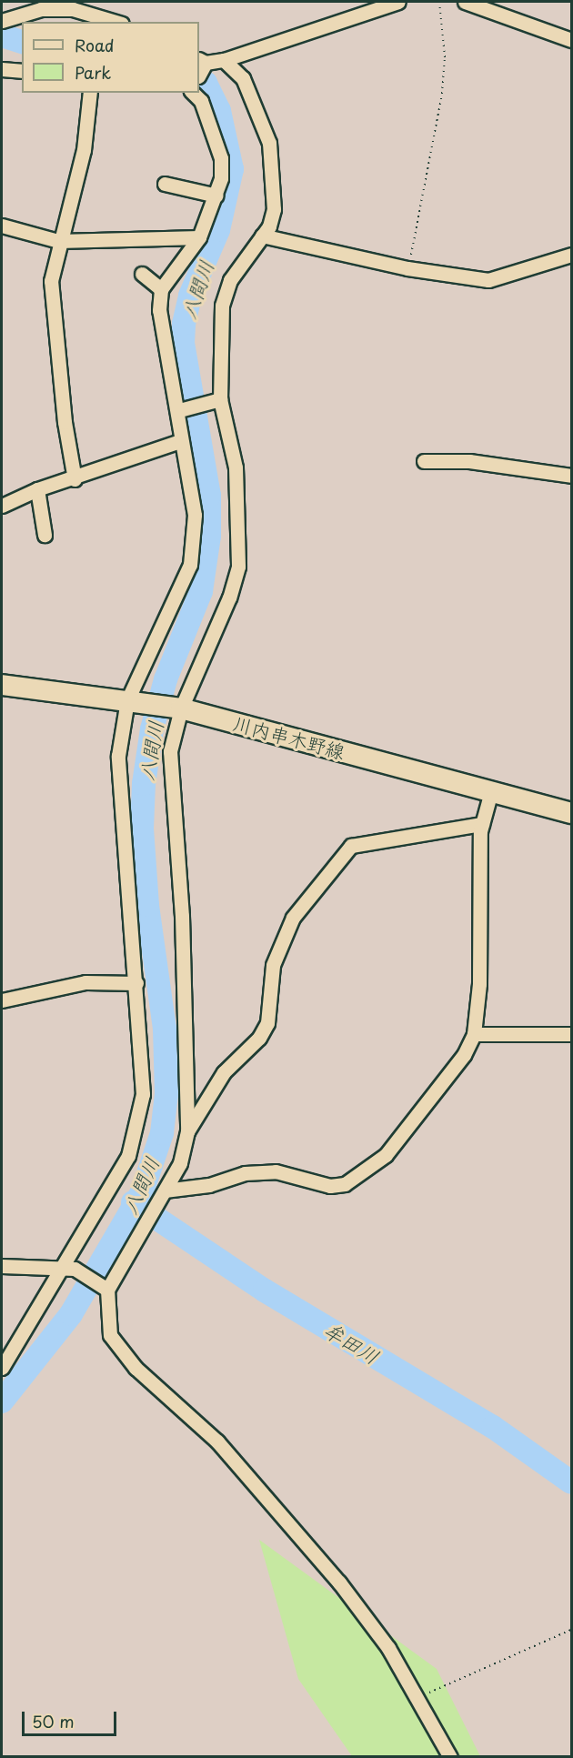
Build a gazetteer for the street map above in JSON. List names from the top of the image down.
{
  "streets": {
    "main road": ["川内串木野線"]
  },
  "water": ["八間川", "牟田川"],
  "legend": ["Road", "Park"],
  "scale_bar": "50 m"
}
